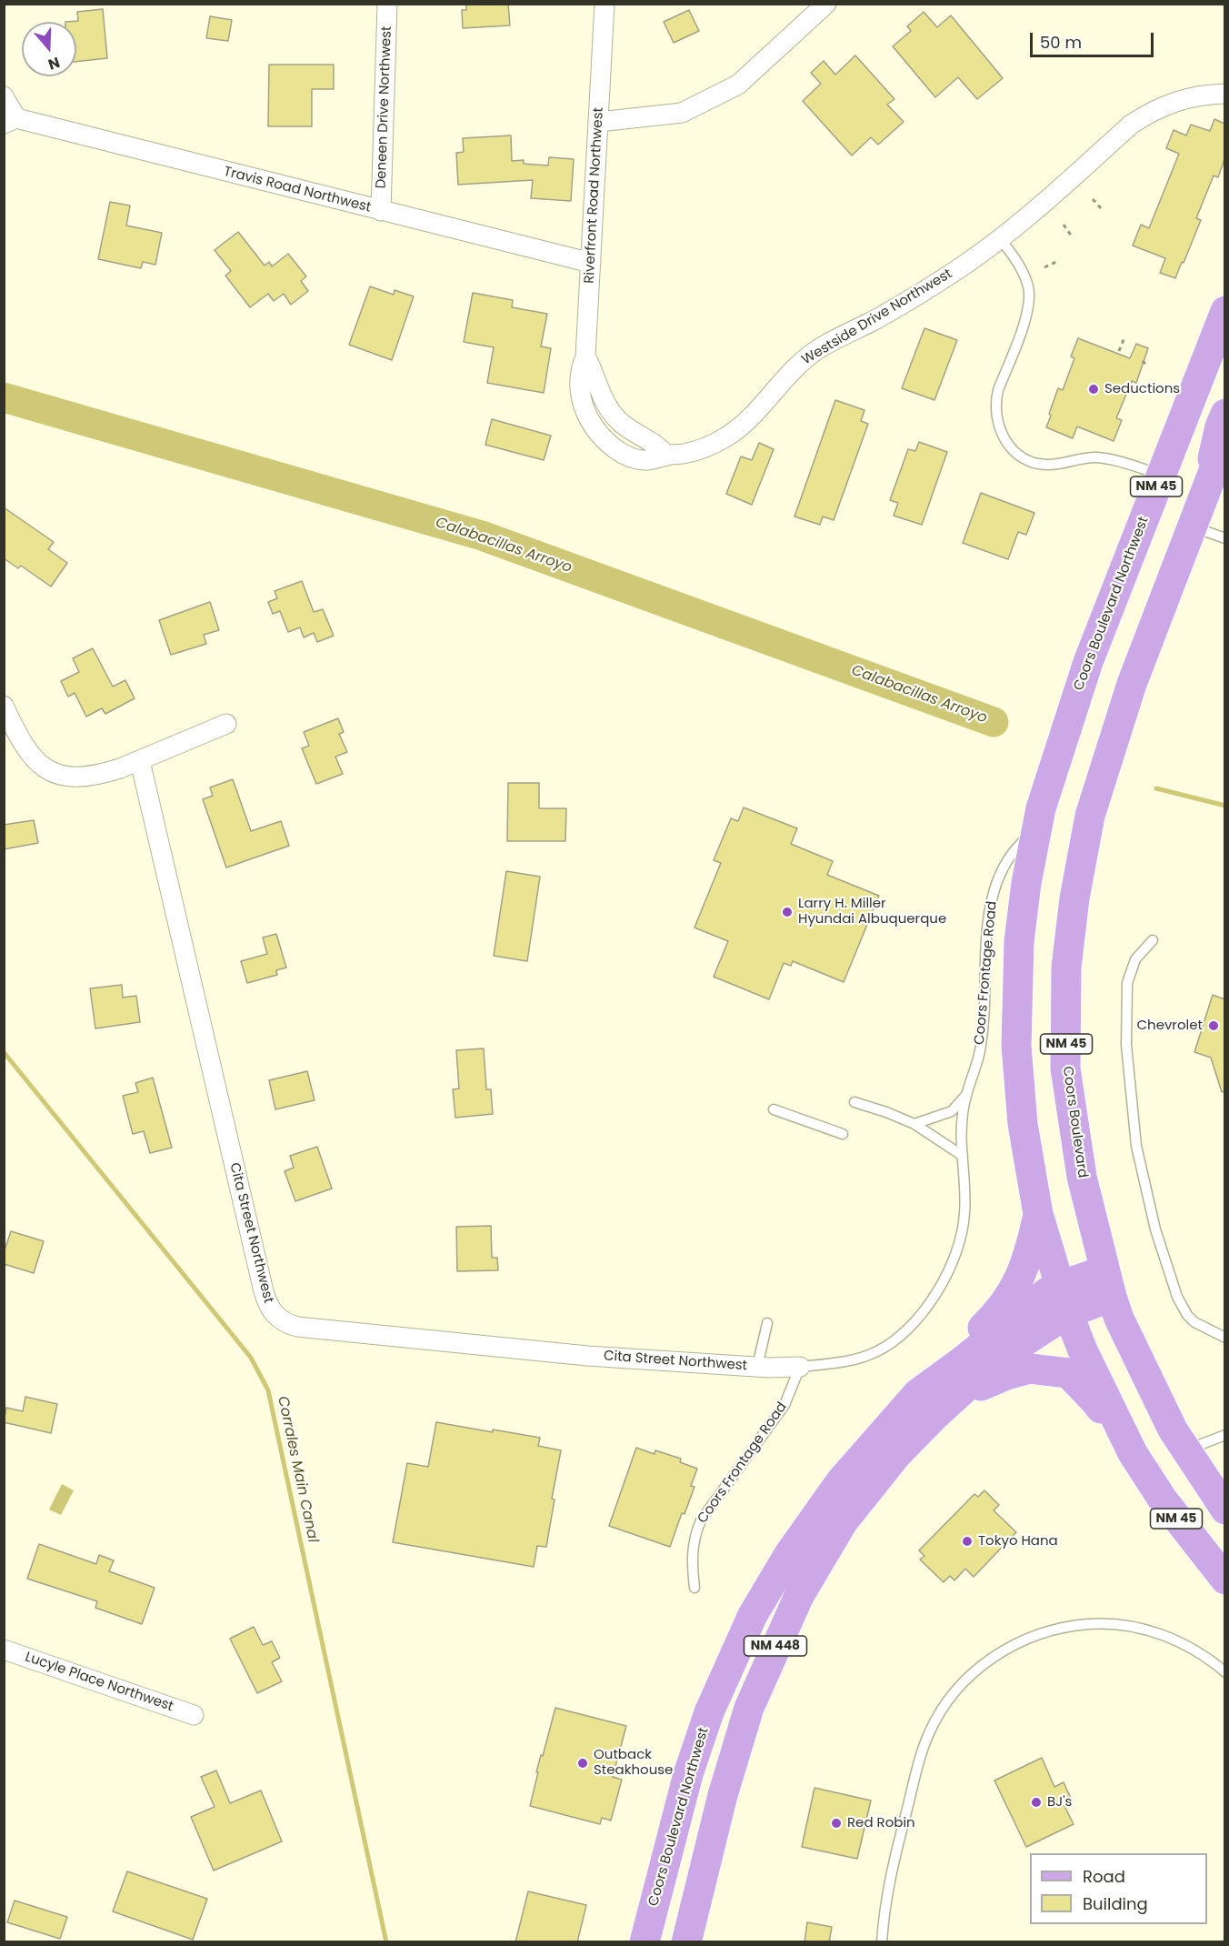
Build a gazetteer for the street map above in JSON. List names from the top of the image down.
{
  "streets": {
    "main road": [
      "NM 45",
      "Coors Boulevard Northwest",
      "Coors Boulevard",
      "NM 448"
    ],
    "street": [
      "Deneen Drive Northwest",
      "Travis Road Northwest",
      "Riverfront Road Northwest",
      "Westside Drive Northwest",
      "Cita Street Northwest",
      "Lucyle Place Northwest"
    ],
    "lane": ["Coors Frontage Road"]
  },
  "crossings": [
    ["Deneen Drive Northwest", "Travis Road Northwest"],
    ["Travis Road Northwest", "Riverfront Road Northwest"],
    ["Riverfront Road Northwest", "Westside Drive Northwest"],
    ["NM 45", "Coors Boulevard Northwest"],
    ["NM 45", "Coors Frontage Road"],
    ["NM 45", "Coors Boulevard"],
    ["Coors Boulevard Northwest", "Coors Frontage Road"],
    ["Coors Boulevard Northwest", "Coors Boulevard"],
    ["Coors Frontage Road", "Cita Street Northwest"]
  ],
  "water": ["Calabacillas Arroyo", "Corrales Main Canal"],
  "places": [
    "Seductions",
    "Larry H. Miller Hyundai Albuquerque",
    "Chevrolet",
    "Tokyo Hana",
    "Outback Steakhouse",
    "BJ's",
    "Red Robin"
  ],
  "legend": ["Road", "Building"],
  "scale_bar": "50 m",
  "north": "bottom"
}
